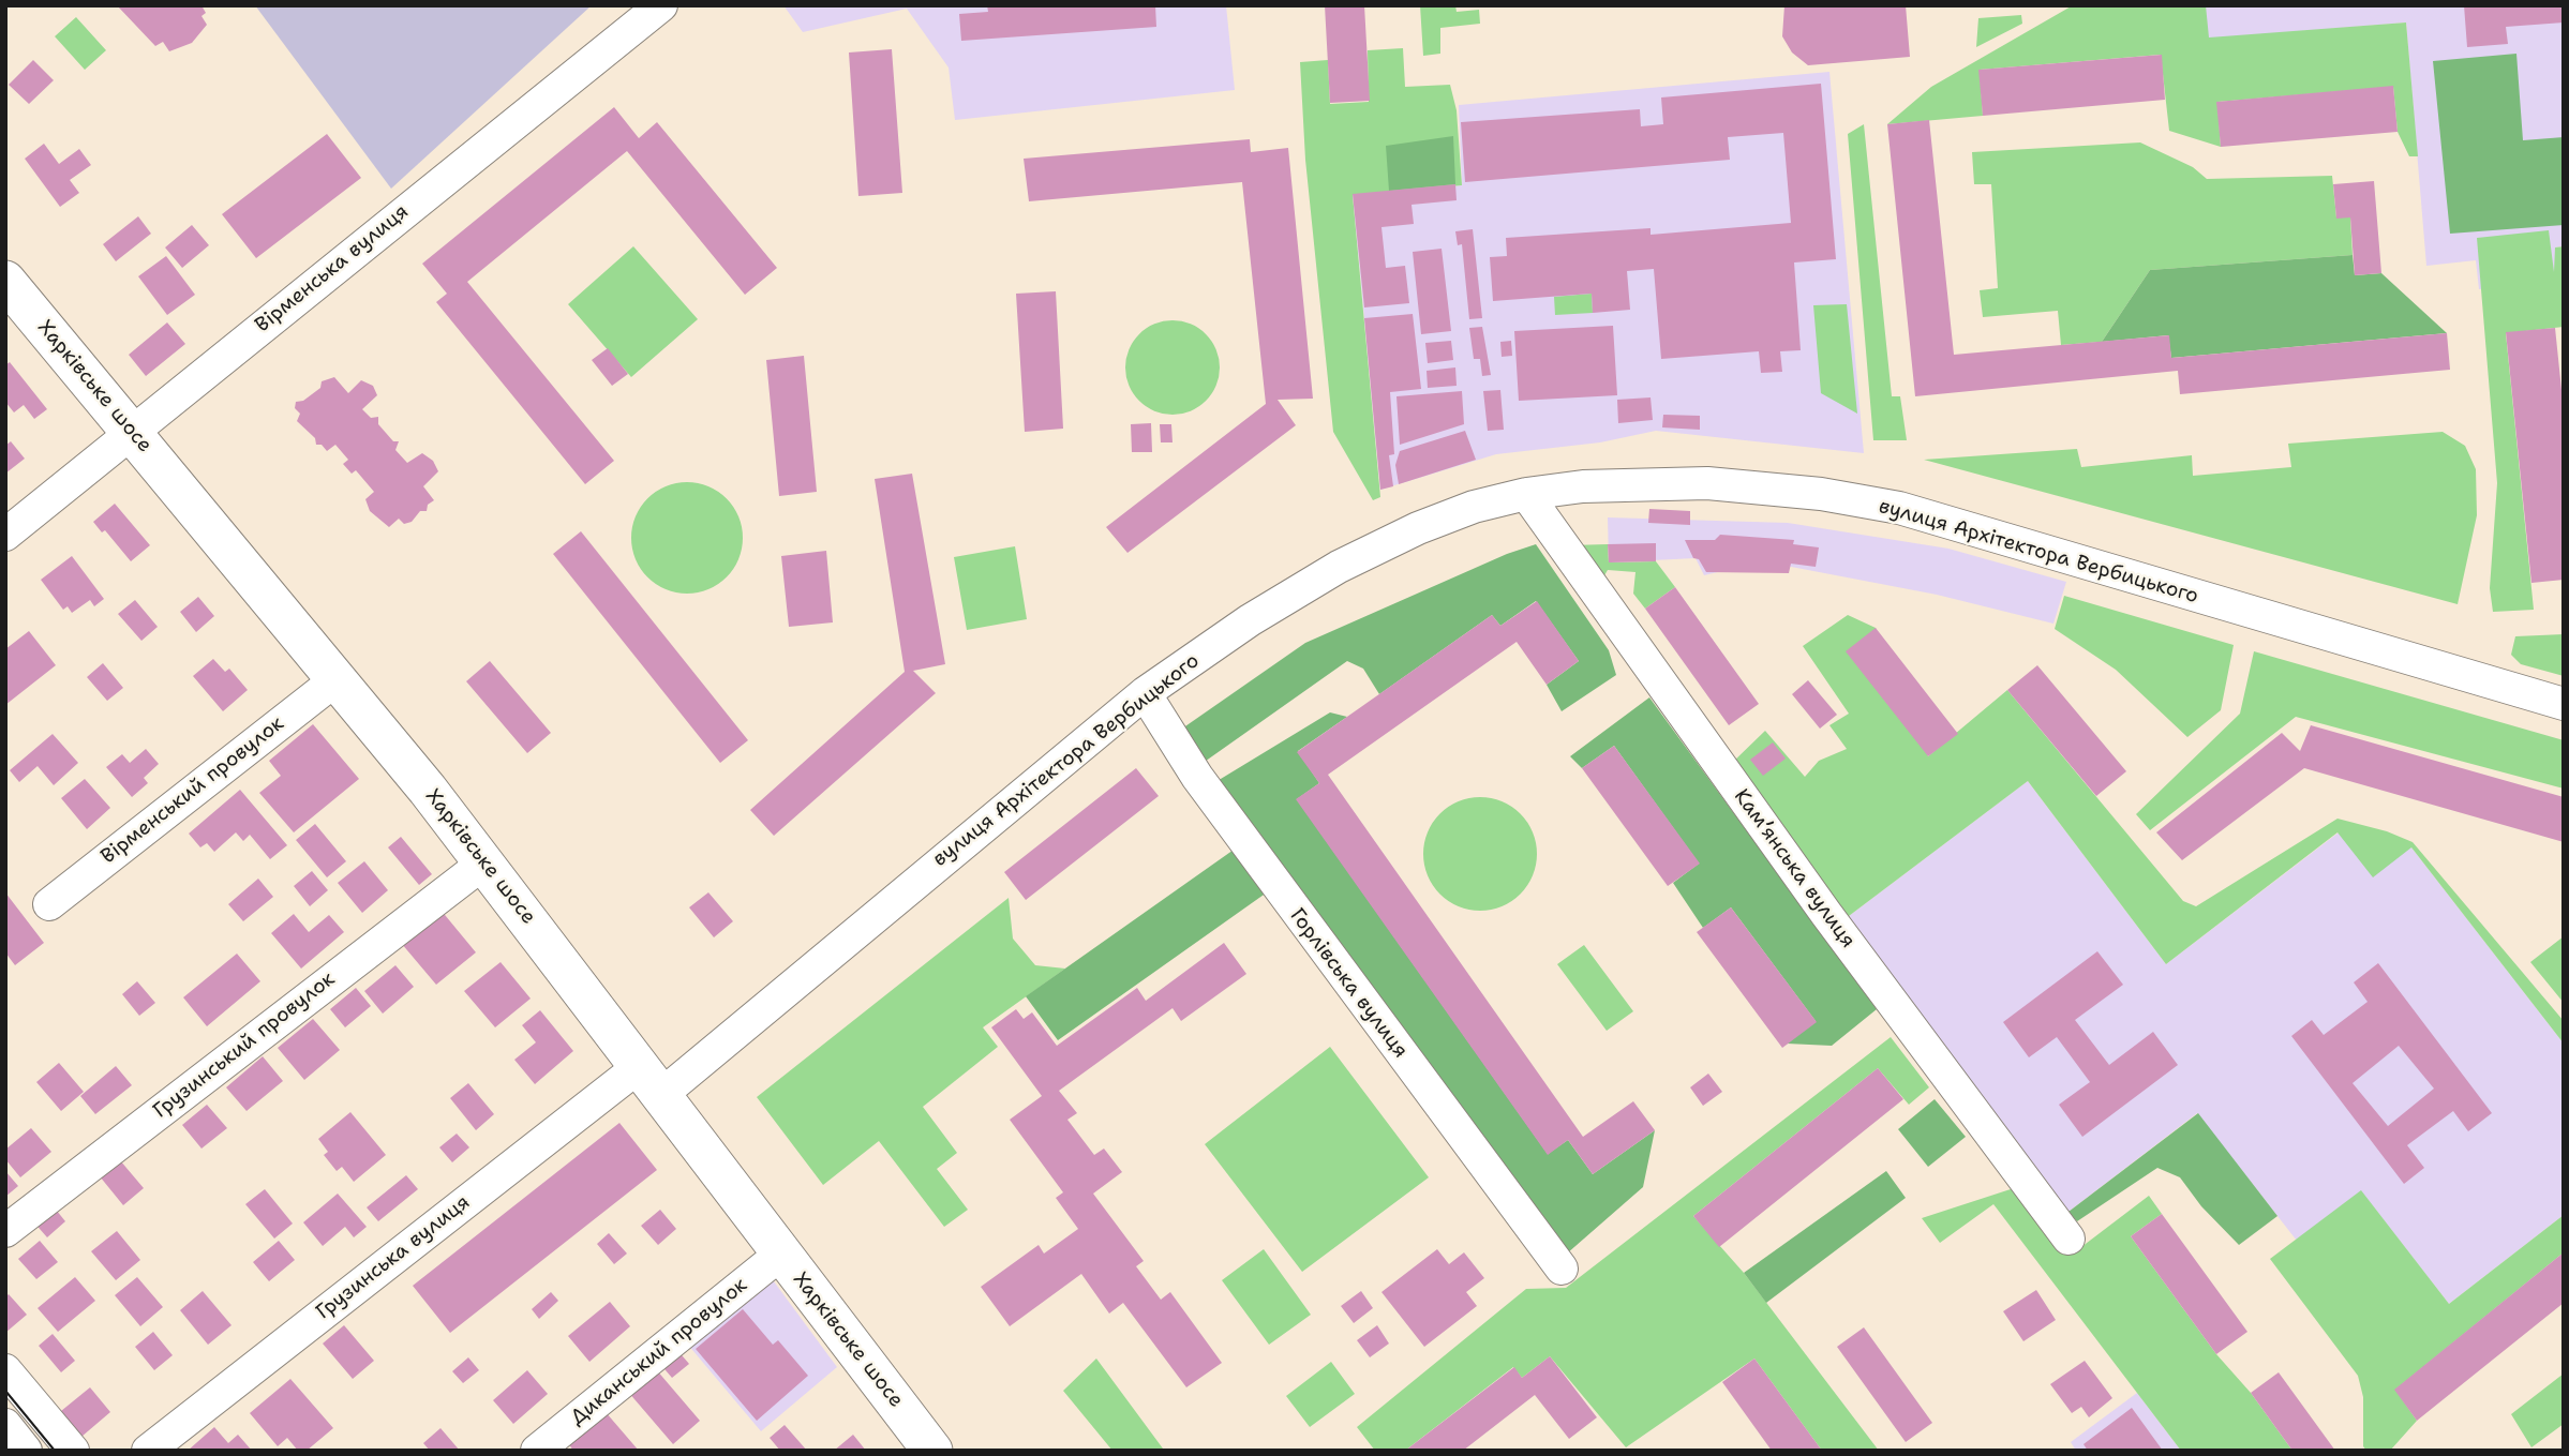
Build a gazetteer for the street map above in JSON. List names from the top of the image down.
{
  "streets": {
    "main road": ["Харківське шосе"],
    "street": [
      "Вірменська вулиця",
      "вулиця Архітектора Вербицького",
      "Вірменський провулок",
      "Камʼянська вулиця",
      "Горлівська вулиця",
      "Грузинський провулок",
      "Грузинська вулиця",
      "Диканський провулок"
    ]
  },
  "crossings": [
    ["Вірменська вулиця", "Харківське шосе"],
    ["Харківське шосе", "вулиця Архітектора Вербицького"],
    ["Харківське шосе", "Вірменський провулок"],
    ["Харківське шосе", "Грузинський провулок"],
    ["Харківське шосе", "Грузинська вулиця"],
    ["Харківське шосе", "Диканський провулок"],
    ["вулиця Архітектора Вербицького", "Камʼянська вулиця"],
    ["вулиця Архітектора Вербицького", "Горлівська вулиця"],
    ["вулиця Архітектора Вербицького", "Грузинська вулиця"]
  ]
}
